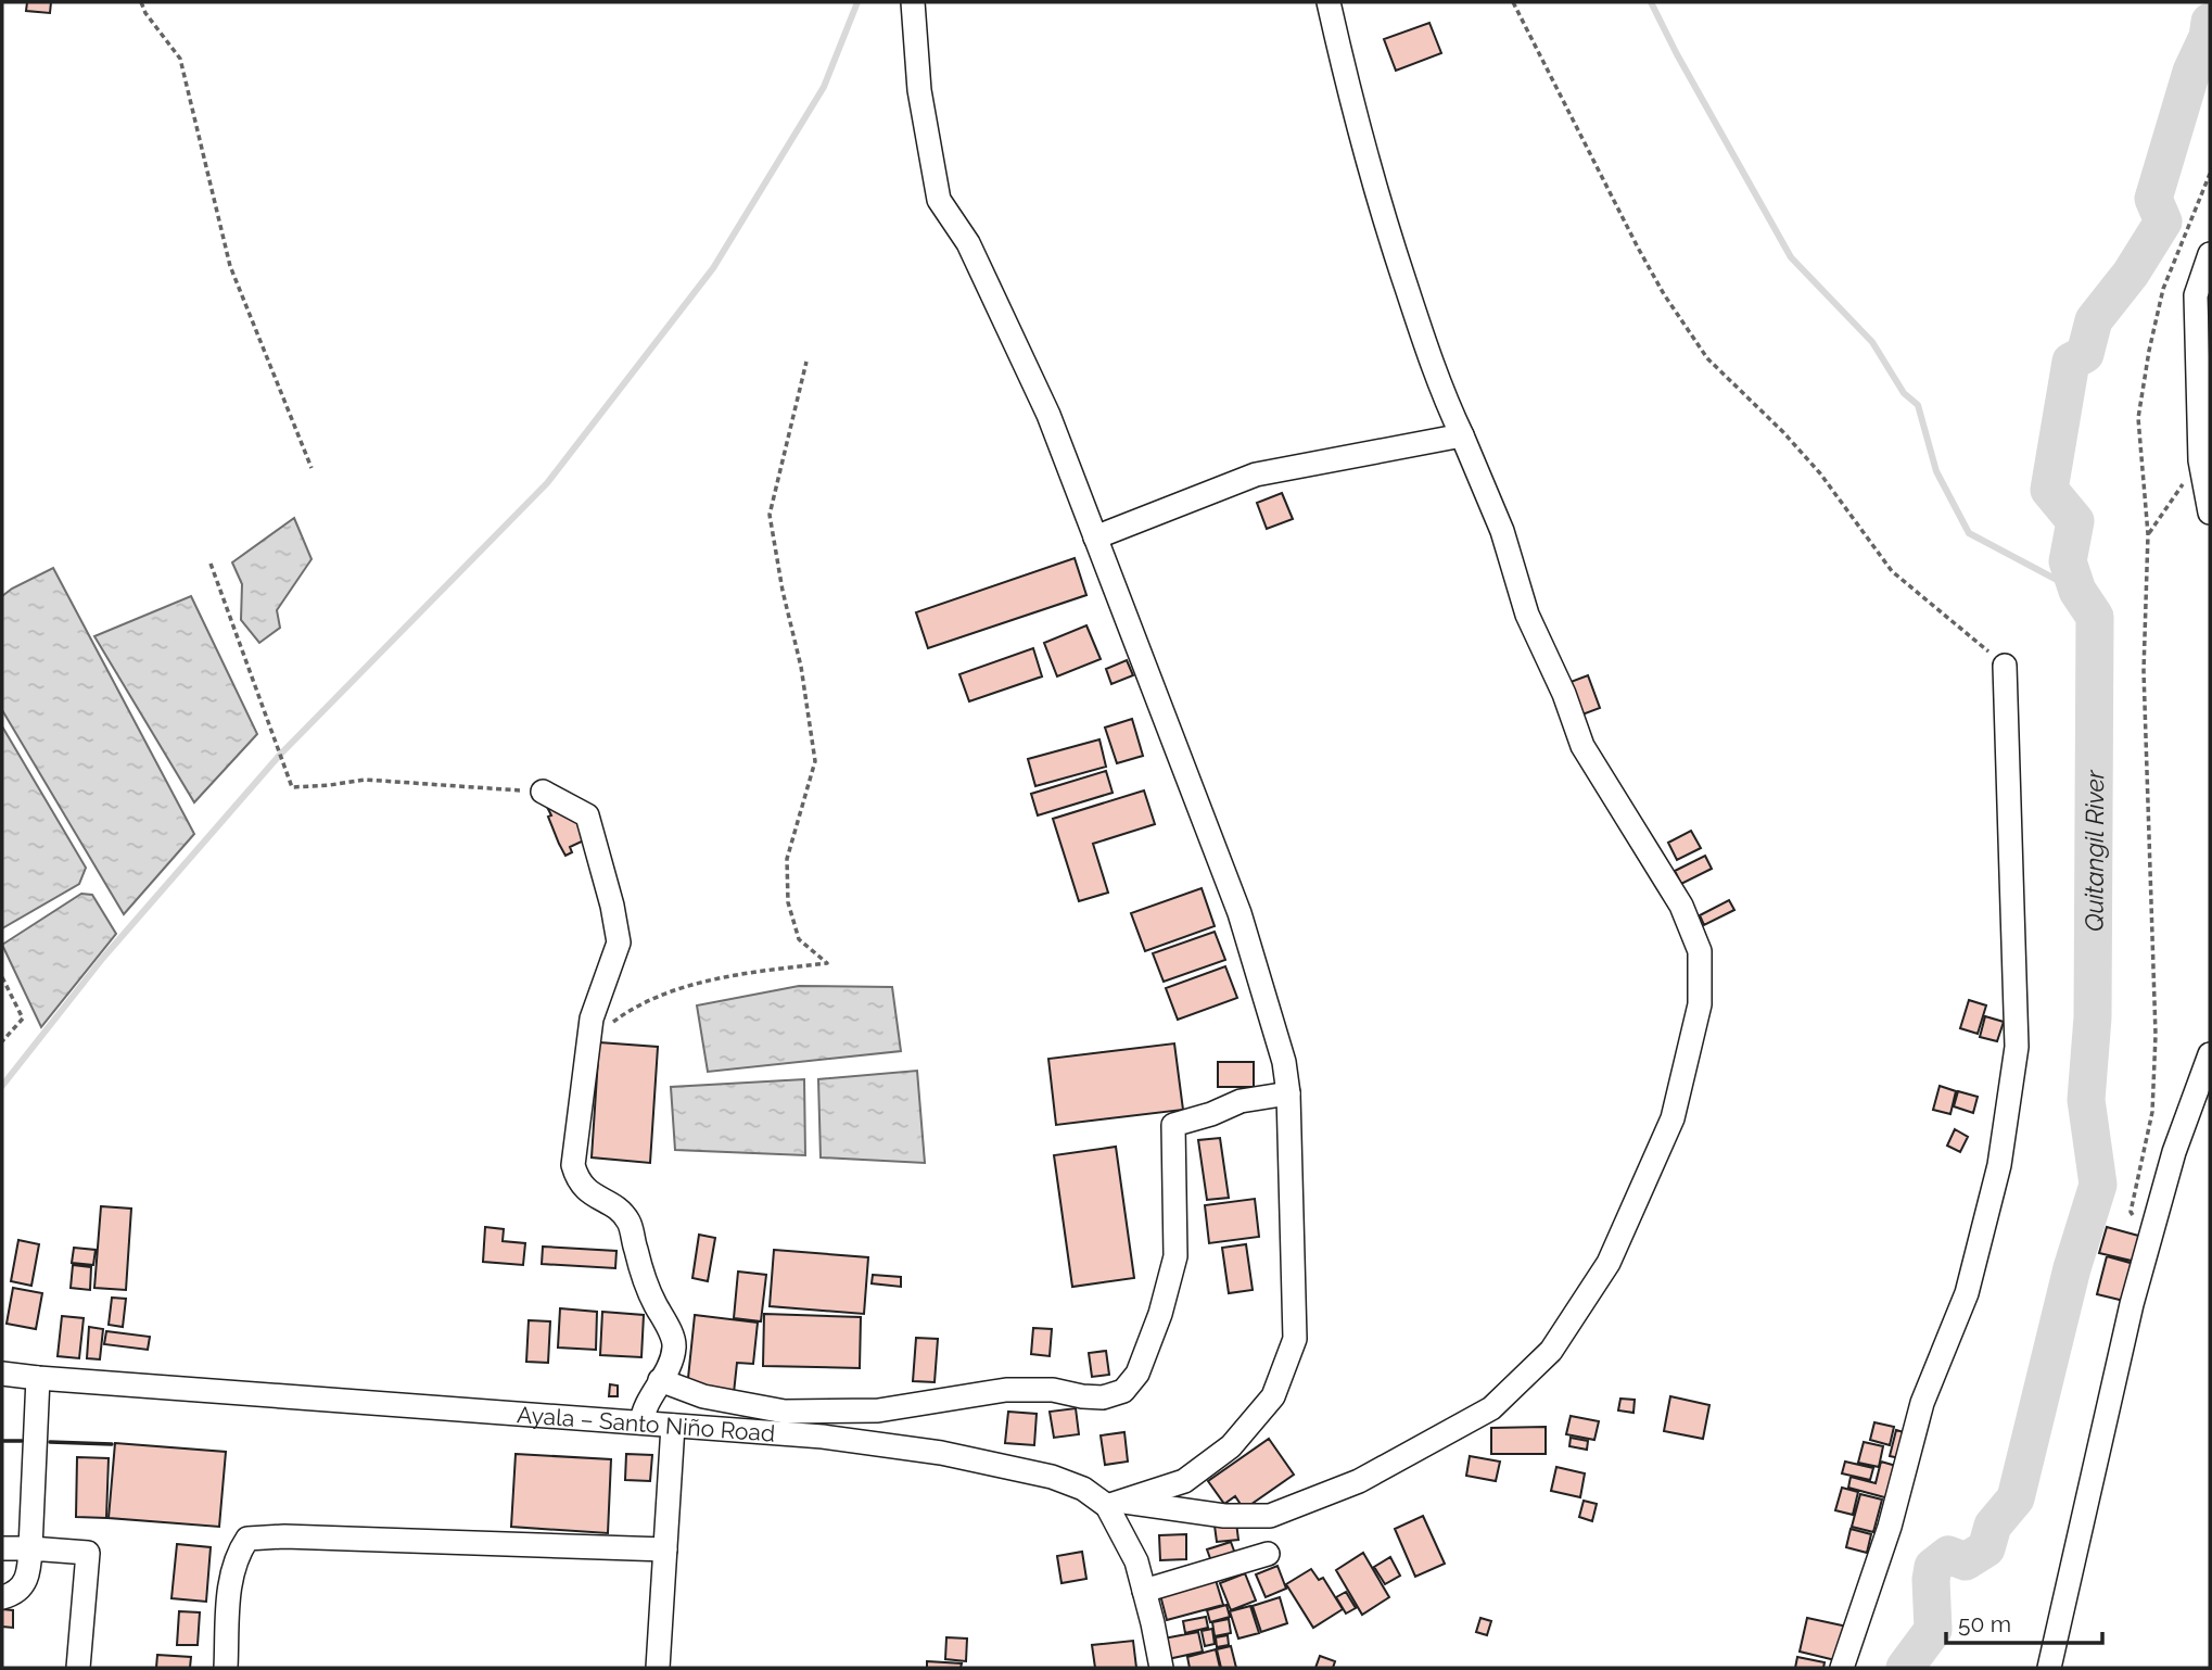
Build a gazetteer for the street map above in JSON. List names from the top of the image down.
{
  "streets": {
    "street": ["Ayala – Santo Niño Road"]
  },
  "water": ["Quitangil River"],
  "scale_bar": "50 m"
}
